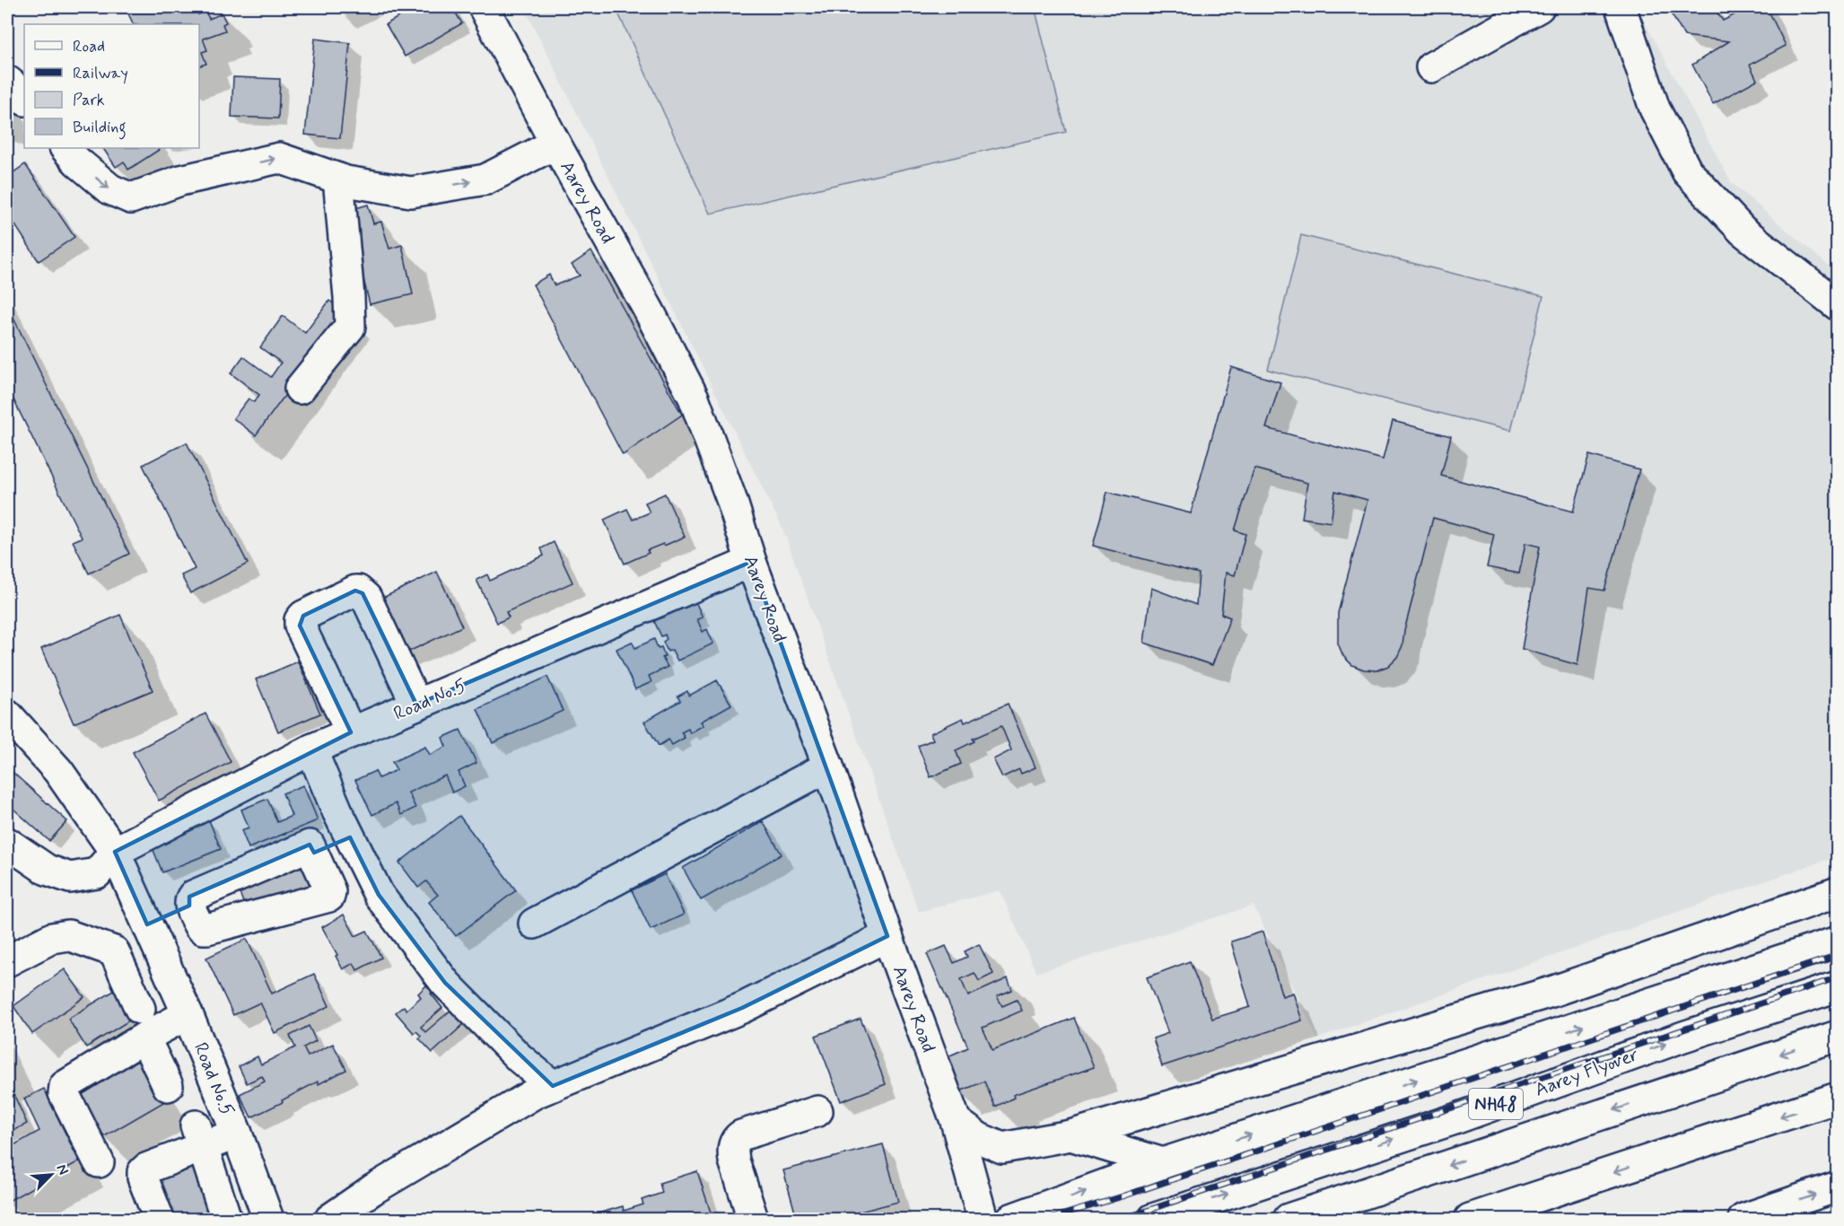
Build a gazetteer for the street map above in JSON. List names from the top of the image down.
{
  "streets": {
    "main road": [
      "Aarey Road",
      "Road No.5",
      "Aarey Flyover",
      "NH48"
    ]
  },
  "crossings": [
    ["Aarey Road", "Road No.5"]
  ],
  "legend": [
    "Road",
    "Railway",
    "Park",
    "Building"
  ],
  "north": "top right"
}
